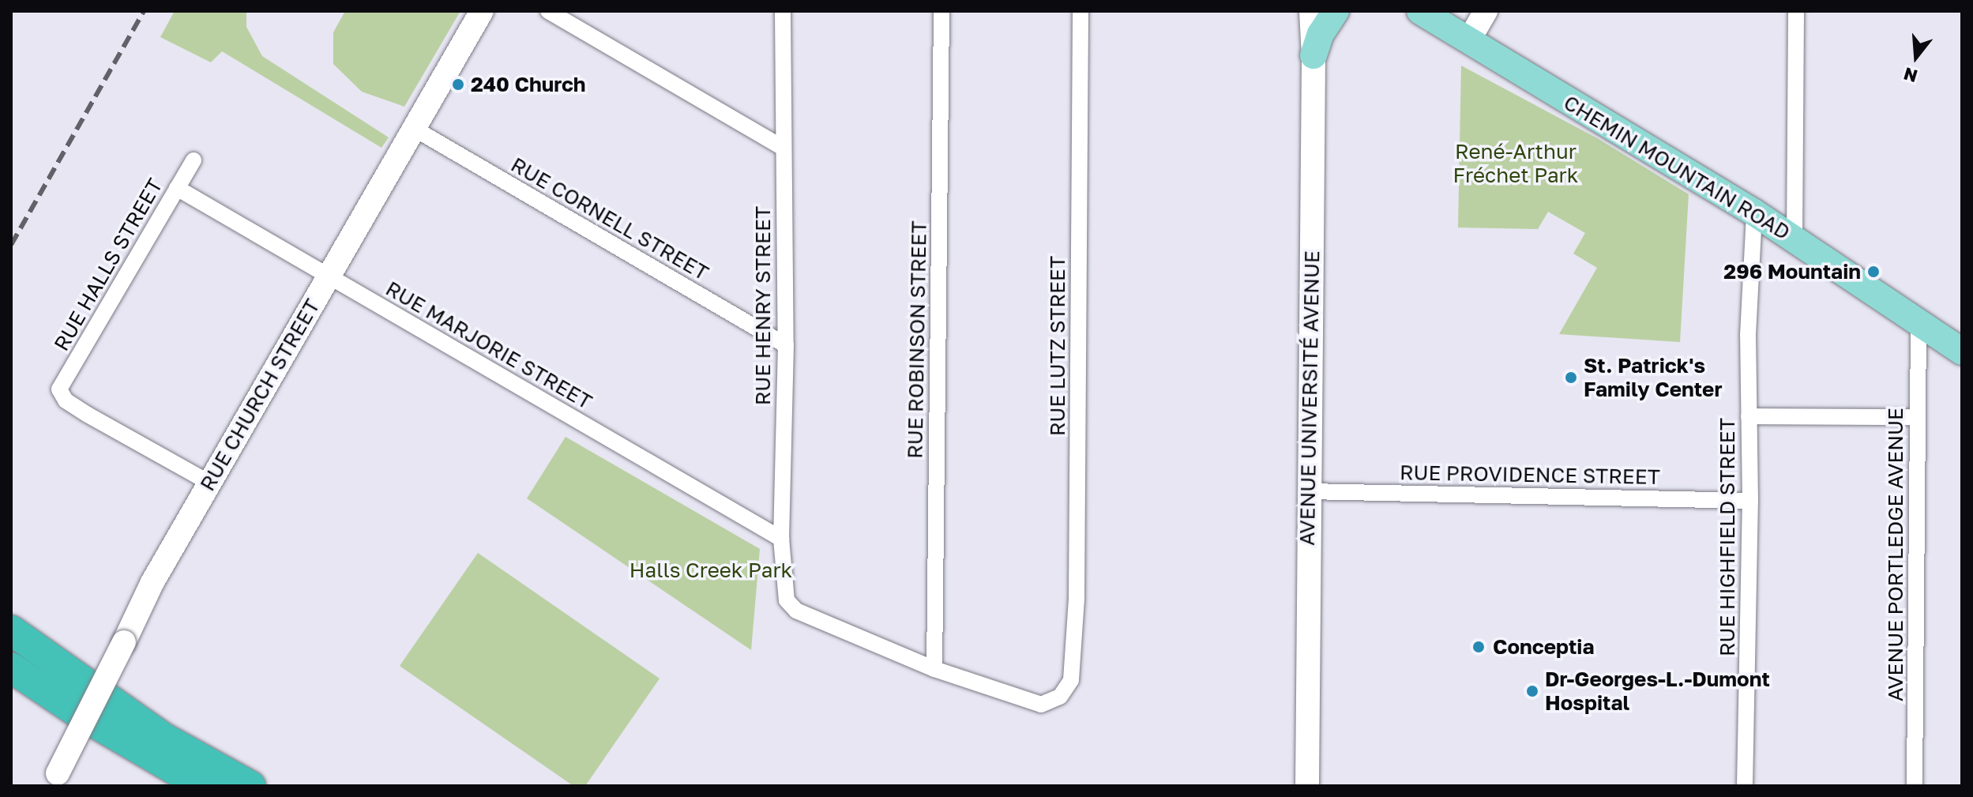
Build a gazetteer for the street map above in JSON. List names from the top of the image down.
{
  "streets": {
    "main road": ["CHEMIN MOUNTAIN ROAD"],
    "street": [
      "RUE CORNELL STREET",
      "RUE HALLS STREET",
      "RUE HENRY STREET",
      "RUE ROBINSON STREET",
      "RUE MARJORIE STREET",
      "RUE LUTZ STREET",
      "RUE CHURCH STREET",
      "AVENUE UNIVERSITÉ AVENUE",
      "RUE PROVIDENCE STREET",
      "RUE HIGHFIELD STREET",
      "AVENUE PORTLEDGE AVENUE"
    ]
  },
  "crossings": [
    ["CHEMIN MOUNTAIN ROAD", "RUE HIGHFIELD STREET"],
    ["CHEMIN MOUNTAIN ROAD", "AVENUE PORTLEDGE AVENUE"],
    ["RUE CORNELL STREET", "RUE HENRY STREET"],
    ["RUE CORNELL STREET", "RUE CHURCH STREET"],
    ["RUE HALLS STREET", "RUE MARJORIE STREET"],
    ["RUE HALLS STREET", "RUE CHURCH STREET"],
    ["RUE HENRY STREET", "RUE ROBINSON STREET"],
    ["RUE HENRY STREET", "RUE MARJORIE STREET"],
    ["RUE HENRY STREET", "RUE LUTZ STREET"],
    ["RUE ROBINSON STREET", "RUE LUTZ STREET"],
    ["RUE MARJORIE STREET", "RUE CHURCH STREET"],
    ["AVENUE UNIVERSITÉ AVENUE", "RUE PROVIDENCE STREET"],
    ["RUE PROVIDENCE STREET", "RUE HIGHFIELD STREET"]
  ],
  "parks": ["René-Arthur Fréchet Park", "Halls Creek Park"],
  "places": [
    "240 Church",
    "296 Mountain",
    "St. Patrick's Family Center",
    "Conceptia",
    "Dr-Georges-L.-Dumont Hospital"
  ],
  "north": "bottom"
}
